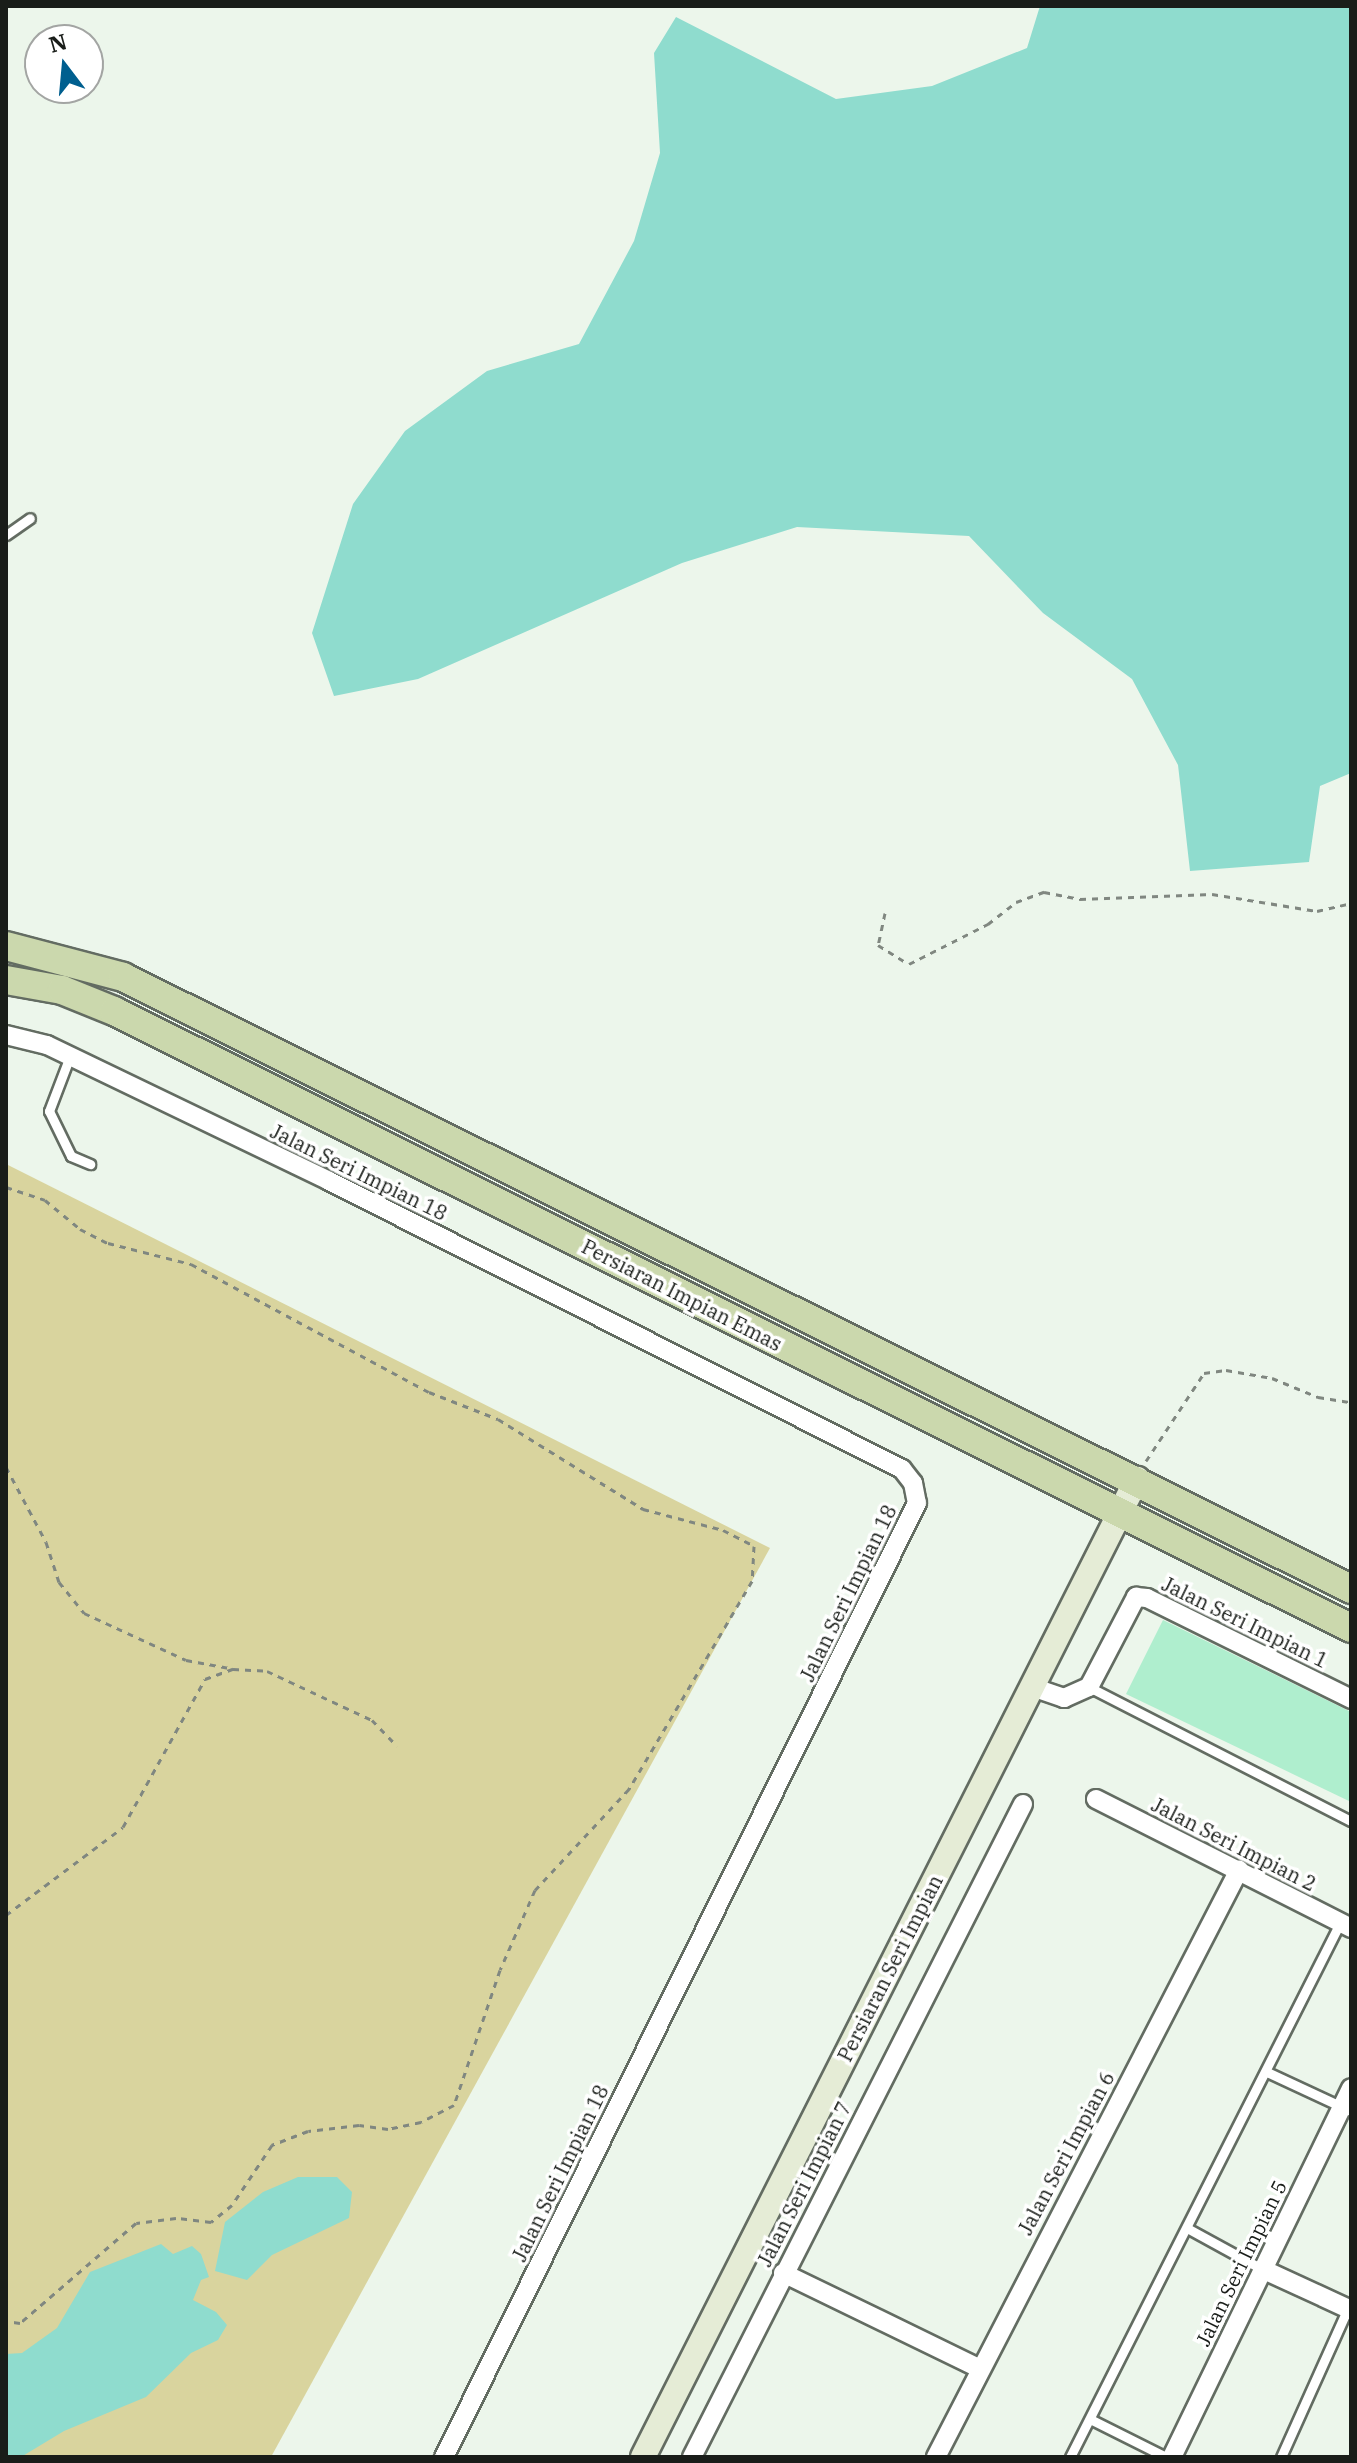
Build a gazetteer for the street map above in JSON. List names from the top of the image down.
{
  "streets": {
    "main road": ["Persiaran Impian Emas"],
    "street": [
      "Jalan Seri Impian 18",
      "Jalan Seri Impian 1",
      "Jalan Seri Impian 2",
      "Persiaran Seri Impian",
      "Jalan Seri Impian 6",
      "Jalan Seri Impian 7",
      "Jalan Seri Impian 5"
    ]
  },
  "crossings": [
    ["Persiaran Impian Emas", "Persiaran Seri Impian"],
    ["Jalan Seri Impian 2", "Jalan Seri Impian 6"]
  ],
  "north": "top"
}
